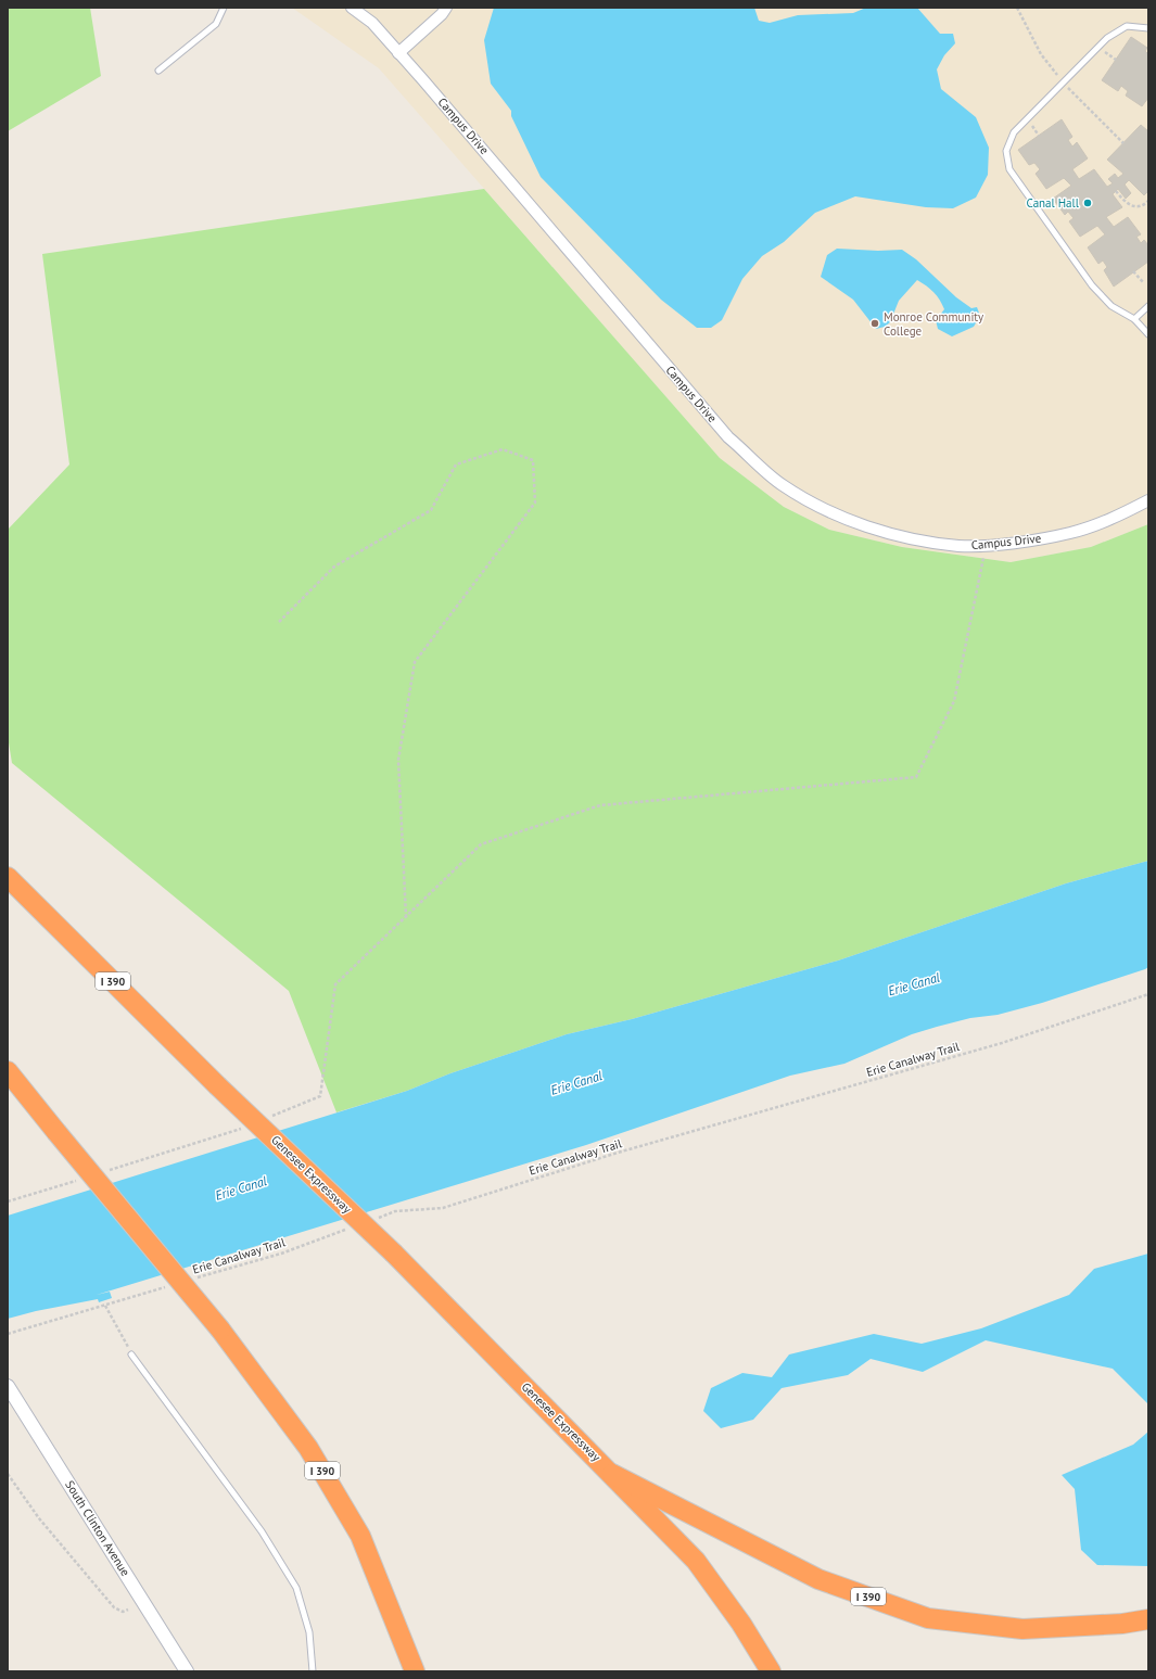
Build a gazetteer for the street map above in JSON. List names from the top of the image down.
{
  "streets": {
    "highway": ["I 390", "Genesee Expressway"],
    "street": ["Campus Drive", "South Clinton Avenue"],
    "path": ["Erie Canalway Trail"]
  },
  "crossings": [
    ["I 390", "Genesee Expressway"]
  ],
  "water": ["Erie Canal"],
  "places": ["Canal Hall", "Monroe Community College"]
}
